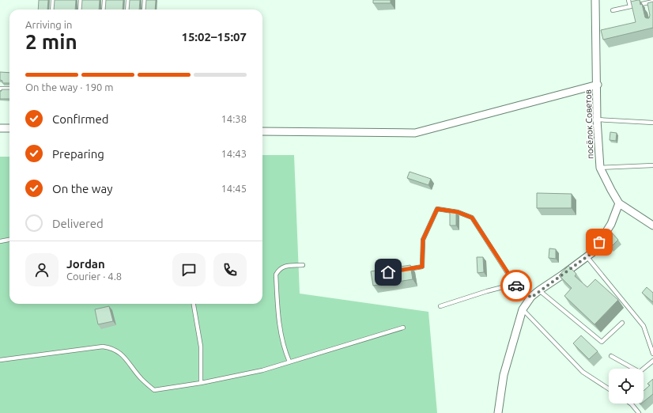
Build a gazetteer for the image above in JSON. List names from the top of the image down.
{
  "streets": {
    "street": ["посёлок Советов"]
  },
  "page": {
    "heading": ["2 min", "Arriving in", "15:02–15:07"],
    "panel": ["Jordan", "Courier · 4.8"],
    "bar": "On the way · 190 m",
    "list": [
      ["Confirmed", "14:38"],
      ["Preparing", "14:43"],
      ["On the way", "14:45"],
      "Delivered"
    ]
  }
}
